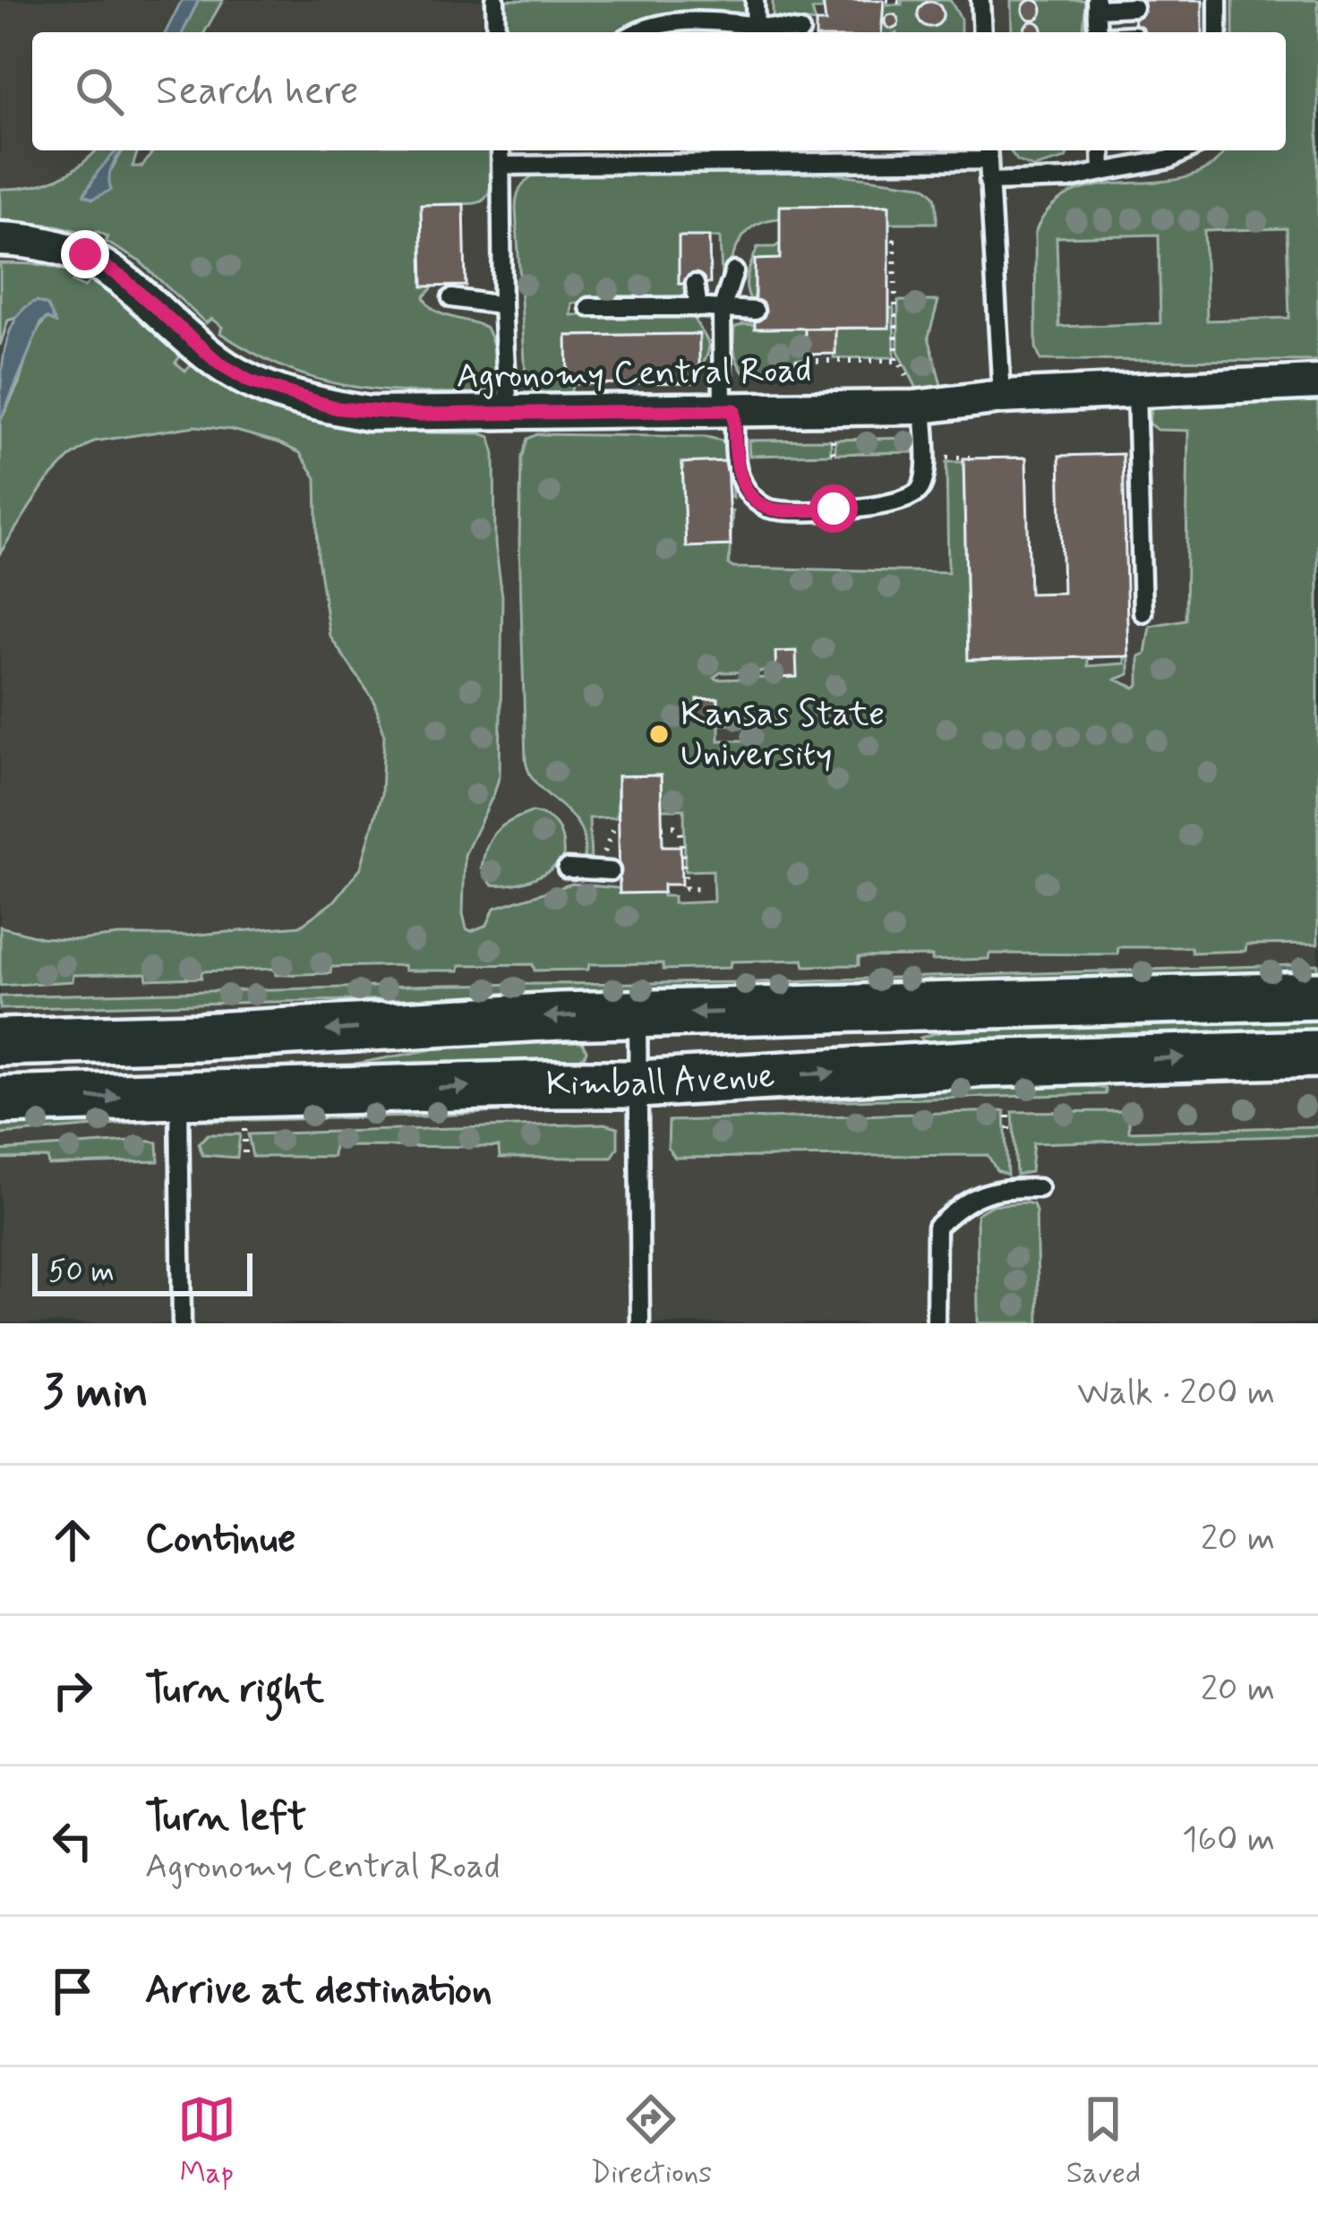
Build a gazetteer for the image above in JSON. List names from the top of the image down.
{
  "streets": {
    "main road": ["Kimball Avenue"],
    "street": ["Agronomy Central Road"]
  },
  "places": ["Kansas State University"],
  "scale_bar": "50 m",
  "page": {
    "search": "Search here",
    "scale": "50 m",
    "heading": ["3 min", "Walk · 200 m"],
    "list": [
      ["Continue", "20 m"],
      ["Turn right", "20 m"],
      ["Turn left", "Agronomy Central Road", "160 m"],
      "Arrive at destination"
    ],
    "nav": ["Map", "Directions", "Saved"]
  }
}
